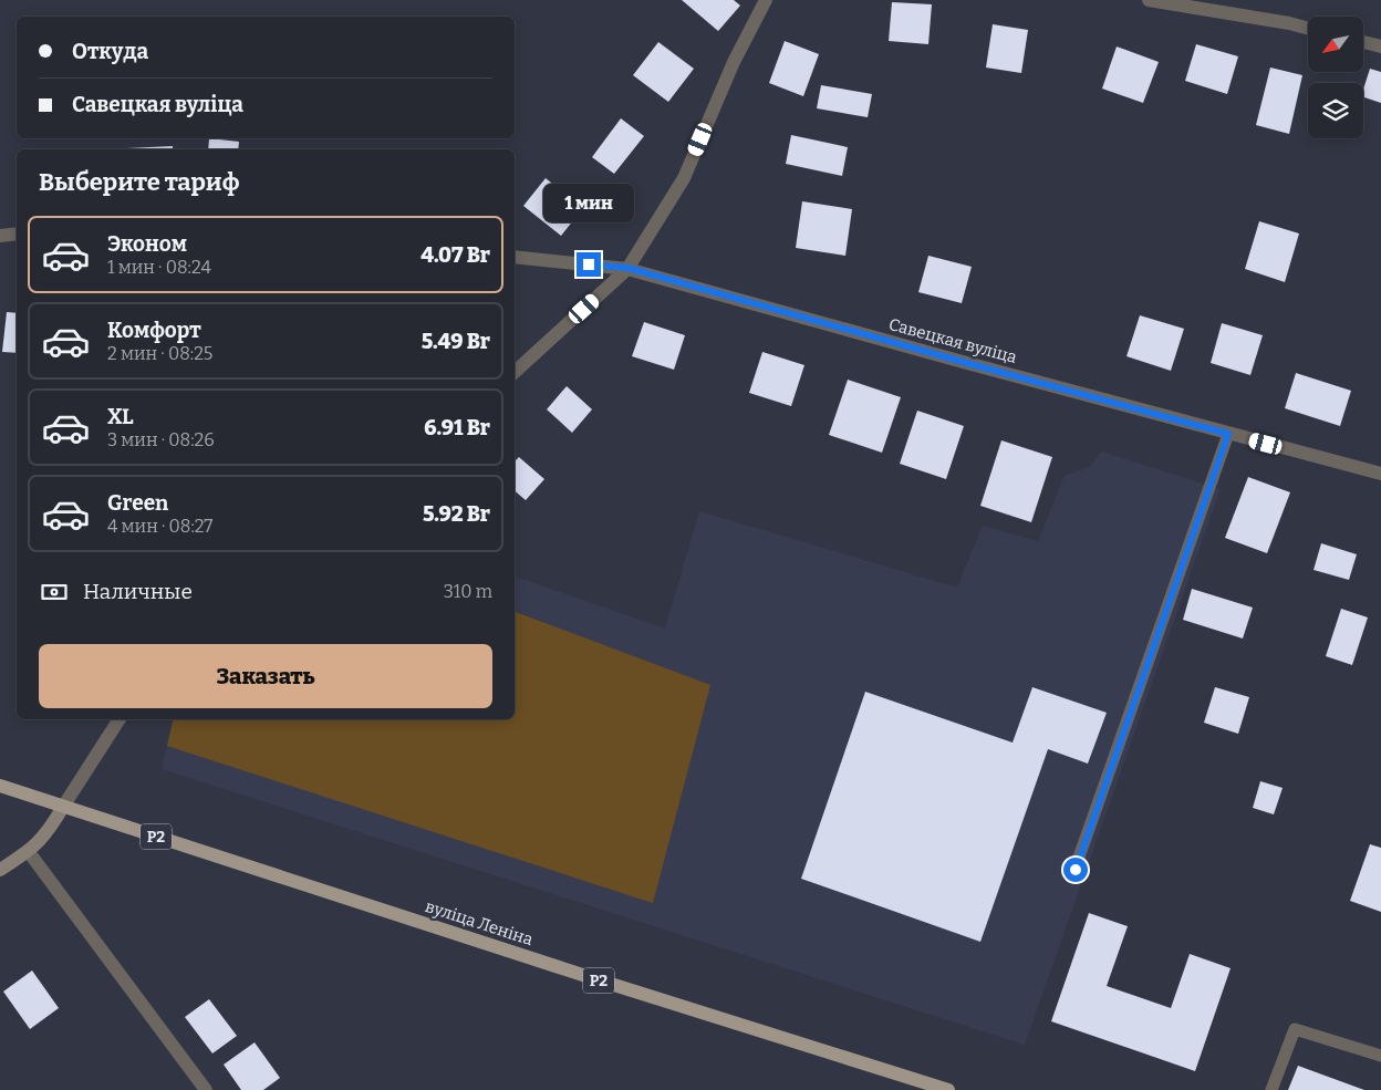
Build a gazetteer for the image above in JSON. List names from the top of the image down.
{
  "streets": {
    "main road": ["Р2", "вуліца Леніна"],
    "street": ["Савецкая вуліца"]
  },
  "north": "bottom left",
  "page": {
    "banner": ["Откуда", "Савецкая вуліца"],
    "heading": "Выберите тариф",
    "bubble": "1 мин",
    "list": [
      {
        "name": "Эконом",
        "note": "1 мин · 08:24",
        "value": "4.07 Br"
      },
      {
        "name": "Комфорт",
        "note": "2 мин · 08:25",
        "value": "5.49 Br"
      },
      {
        "name": "XL",
        "note": "3 мин · 08:26",
        "value": "6.91 Br"
      },
      {
        "name": "Green",
        "note": "4 мин · 08:27",
        "value": "5.92 Br"
      }
    ],
    "pay": ["Наличные", "310 m"],
    "buttons": "Заказать"
  }
}
